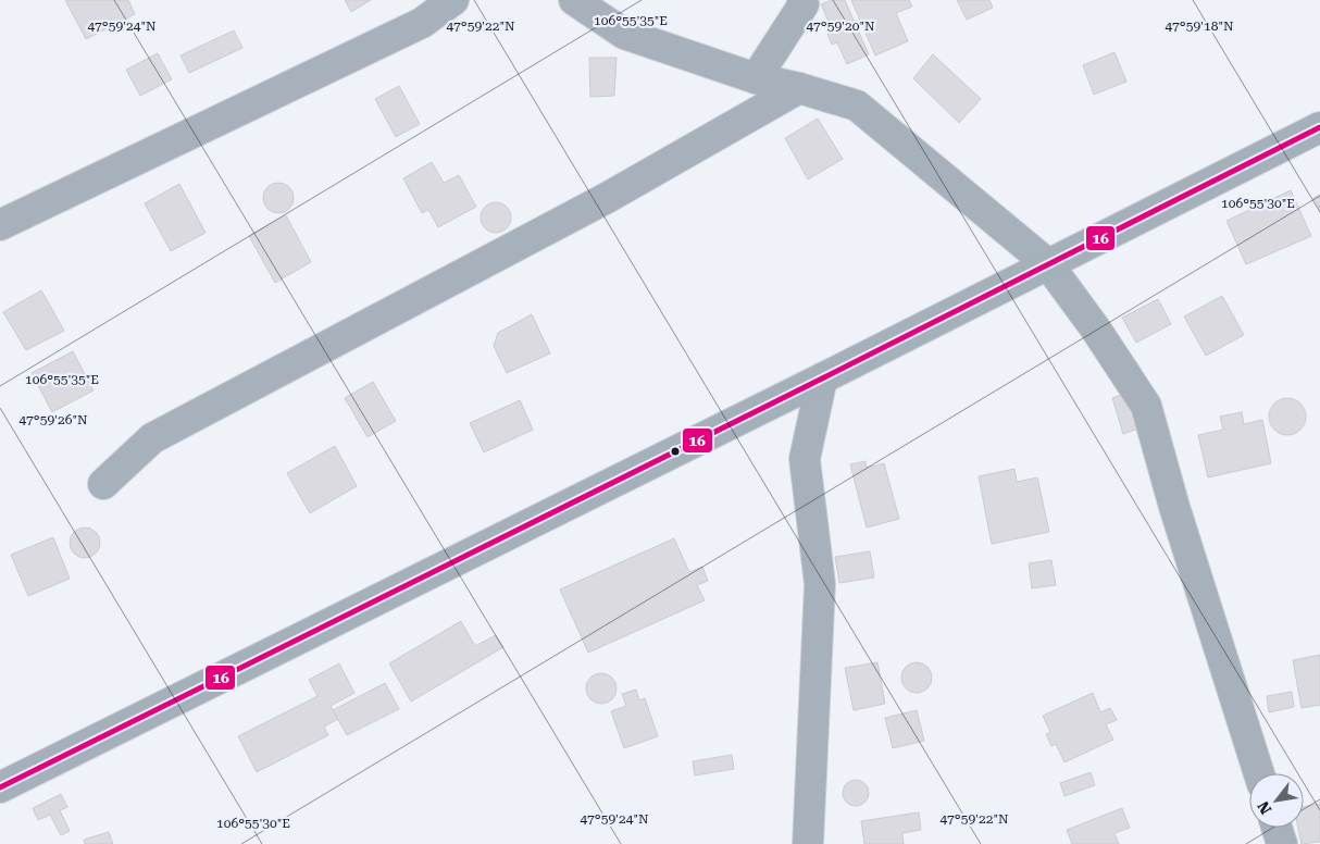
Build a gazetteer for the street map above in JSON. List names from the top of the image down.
{
  "lines": ["transit line 16"],
  "north": "bottom left",
  "coordinates": [
    "106°55'35\"E",
    "47°59'24\"N",
    "47°59'22\"N",
    "47°59'20\"N",
    "47°59'18\"N",
    "106°55'30\"E",
    "47°59'26\"N"
  ]
}
